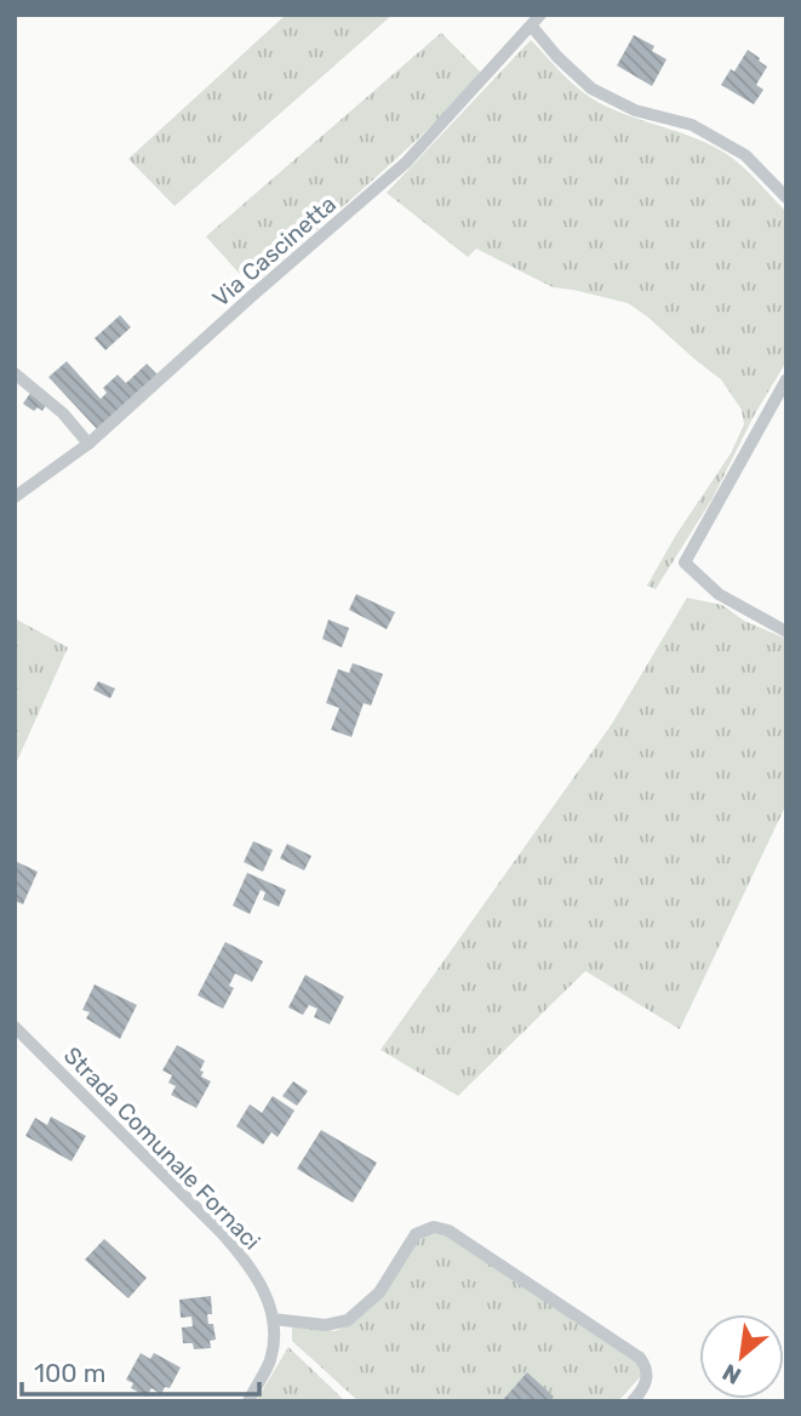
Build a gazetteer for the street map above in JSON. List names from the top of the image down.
{
  "streets": {
    "street": ["Via Cascinetta", "Strada Comunale Fornaci"]
  },
  "scale_bar": "100 m",
  "north": "bottom left"
}
